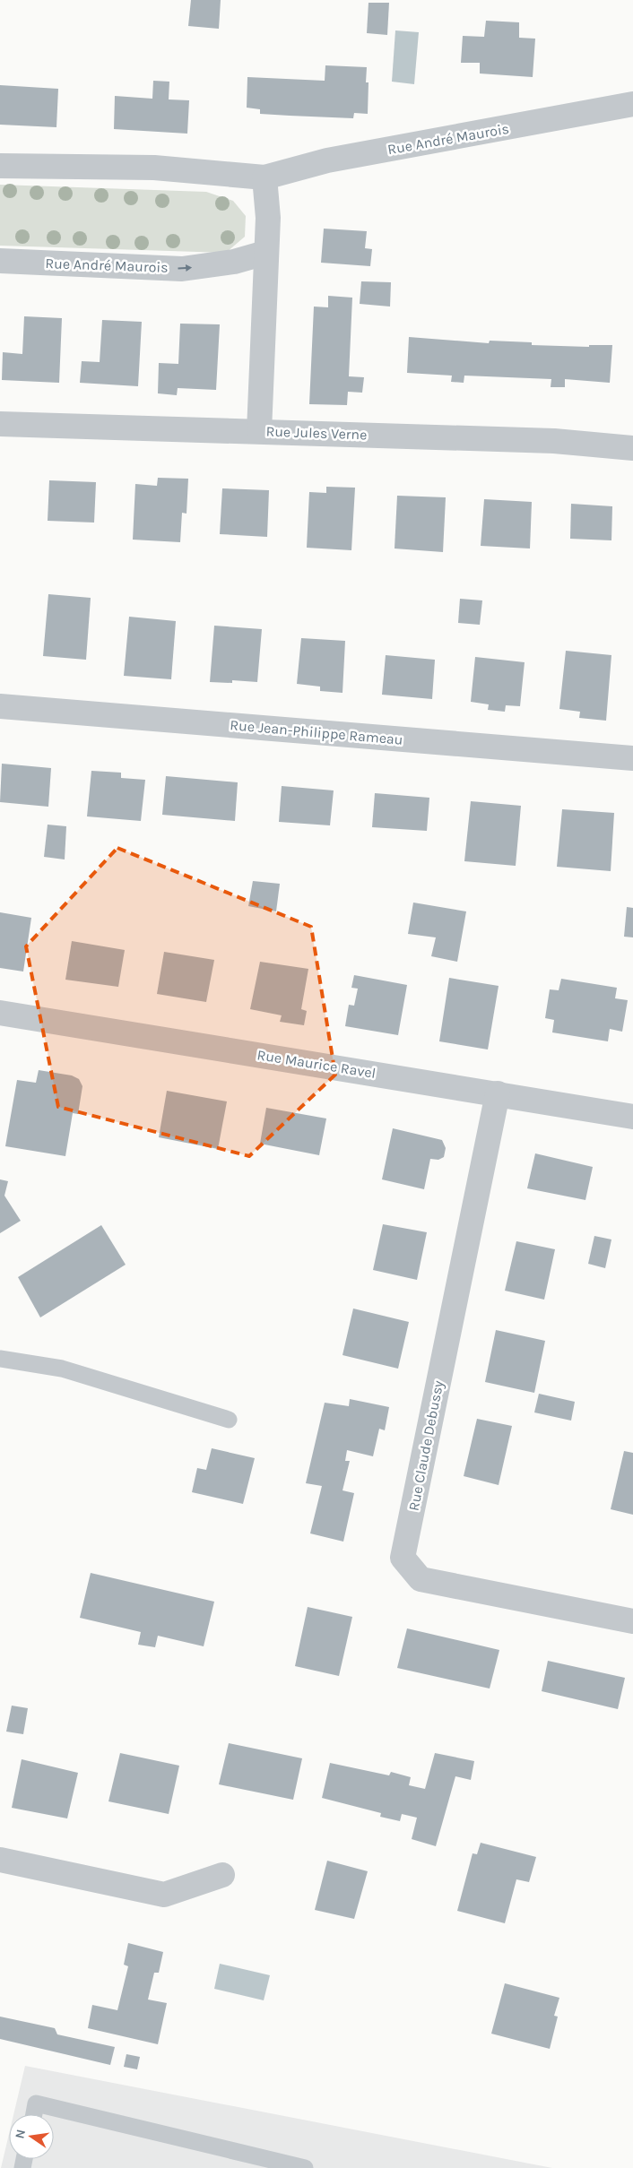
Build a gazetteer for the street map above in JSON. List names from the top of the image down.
{
  "streets": {
    "street": [
      "Rue André Maurois",
      "Rue Jules Verne",
      "Rue Jean-Philippe Rameau",
      "Rue Maurice Ravel",
      "Rue Claude Debussy"
    ]
  },
  "crossings": [
    ["Rue Maurice Ravel", "Rue Claude Debussy"]
  ],
  "north": "left"
}
